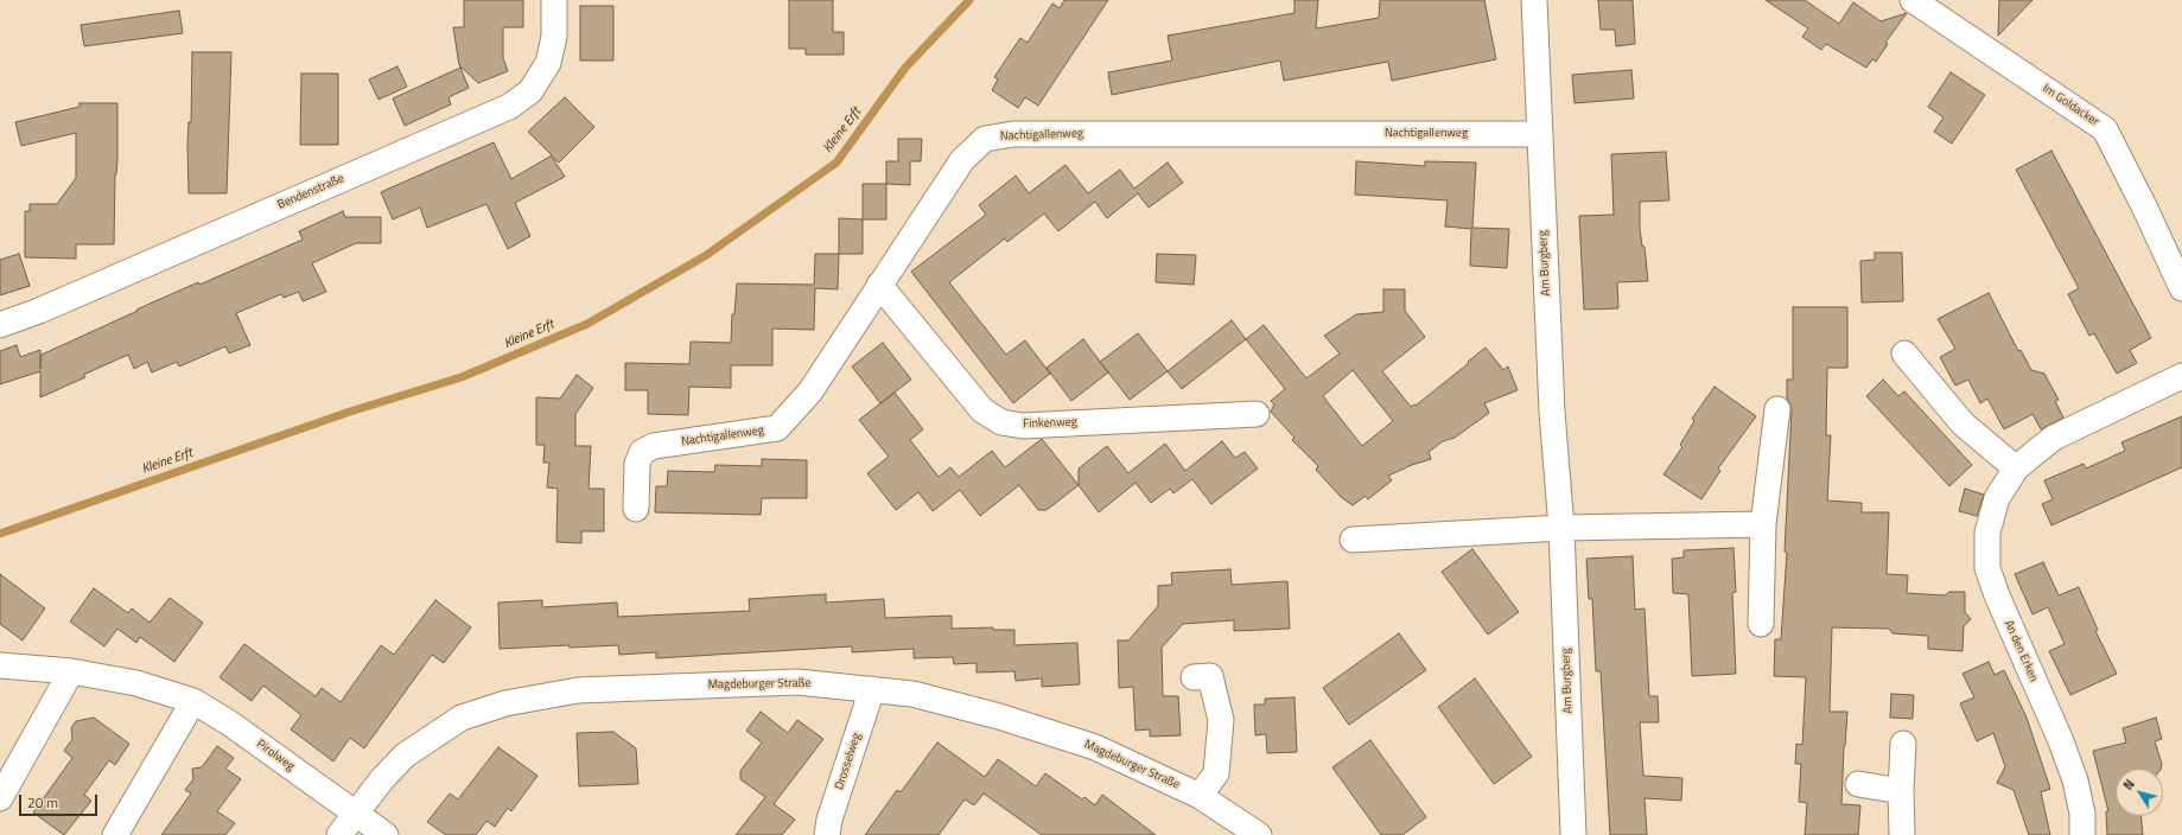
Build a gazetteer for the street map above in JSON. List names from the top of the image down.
{
  "streets": {
    "street": [
      "Im Goldacker",
      "Nachtigallenweg",
      "Bendenstraße",
      "Am Burgberg",
      "Finkenweg",
      "An den Erken",
      "Magdeburger Straße",
      "Pirolweg",
      "Drosselweg"
    ]
  },
  "crossings": [
    ["Nachtigallenweg", "Am Burgberg"],
    ["Nachtigallenweg", "Finkenweg"],
    ["Magdeburger Straße", "Pirolweg"],
    ["Magdeburger Straße", "Drosselweg"]
  ],
  "water": ["Kleine Erft"],
  "scale_bar": "20 m",
  "north": "top left"
}
